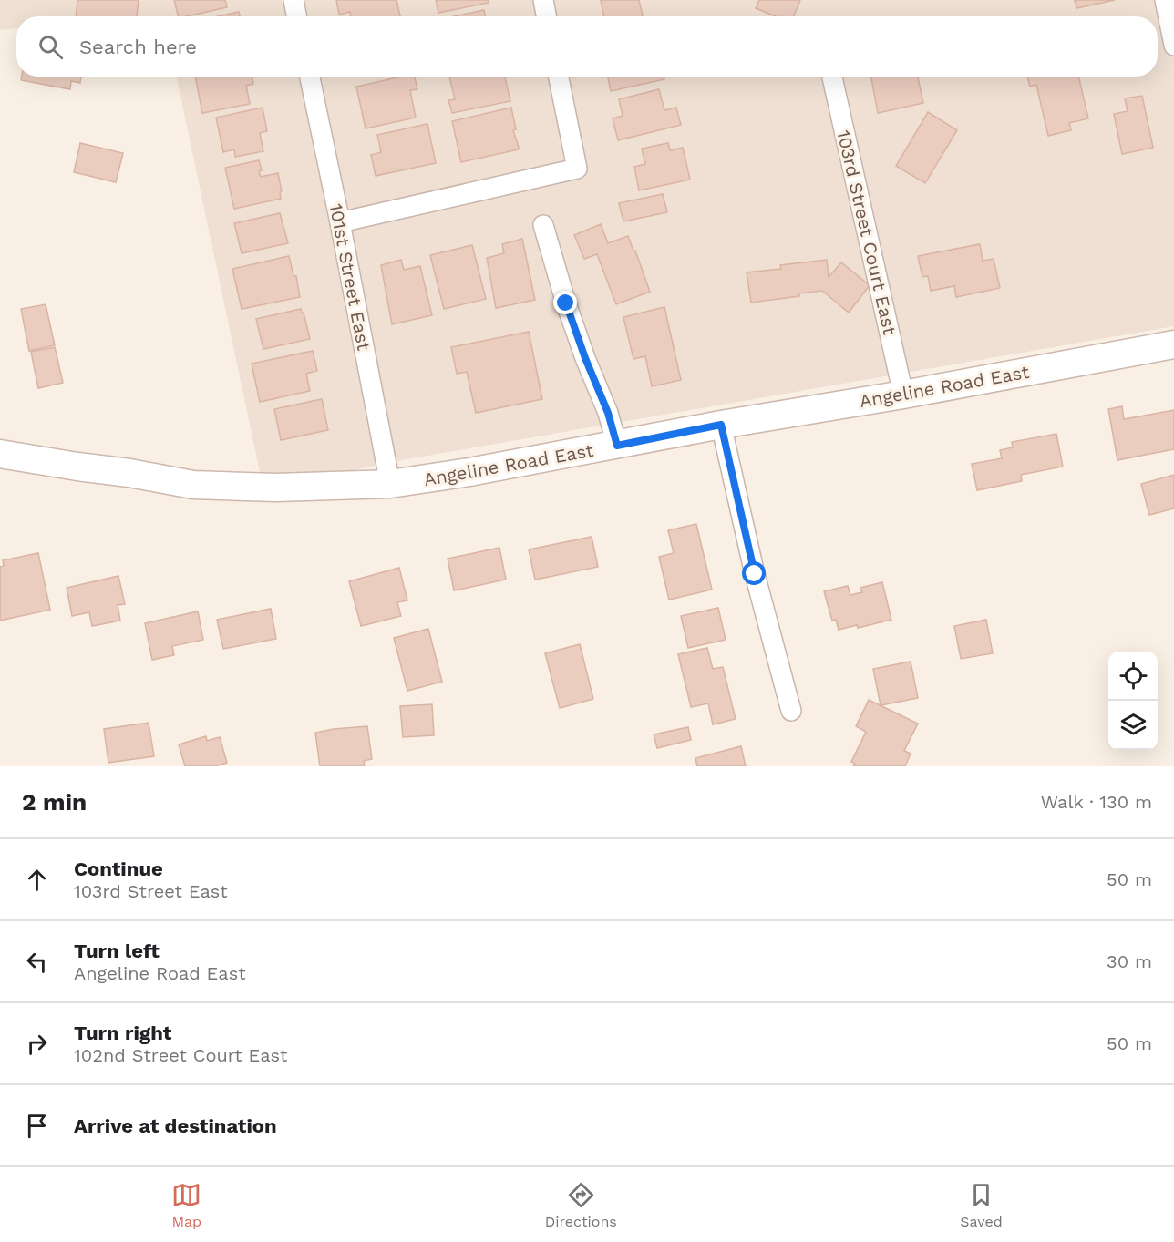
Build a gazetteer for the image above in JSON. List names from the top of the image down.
{
  "streets": {
    "street": ["103rd Street Court East", "101st Street East", "Angeline Road East"]
  },
  "crossings": [
    ["103rd Street Court East", "Angeline Road East"],
    ["101st Street East", "Angeline Road East"]
  ],
  "page": {
    "search": "Search here",
    "heading": ["2 min", "Walk · 130 m"],
    "list": [
      ["Continue", "103rd Street East", "50 m"],
      ["Turn left", "Angeline Road East", "30 m"],
      ["Turn right", "102nd Street Court East", "50 m"],
      "Arrive at destination"
    ],
    "nav": ["Map", "Directions", "Saved"]
  }
}
